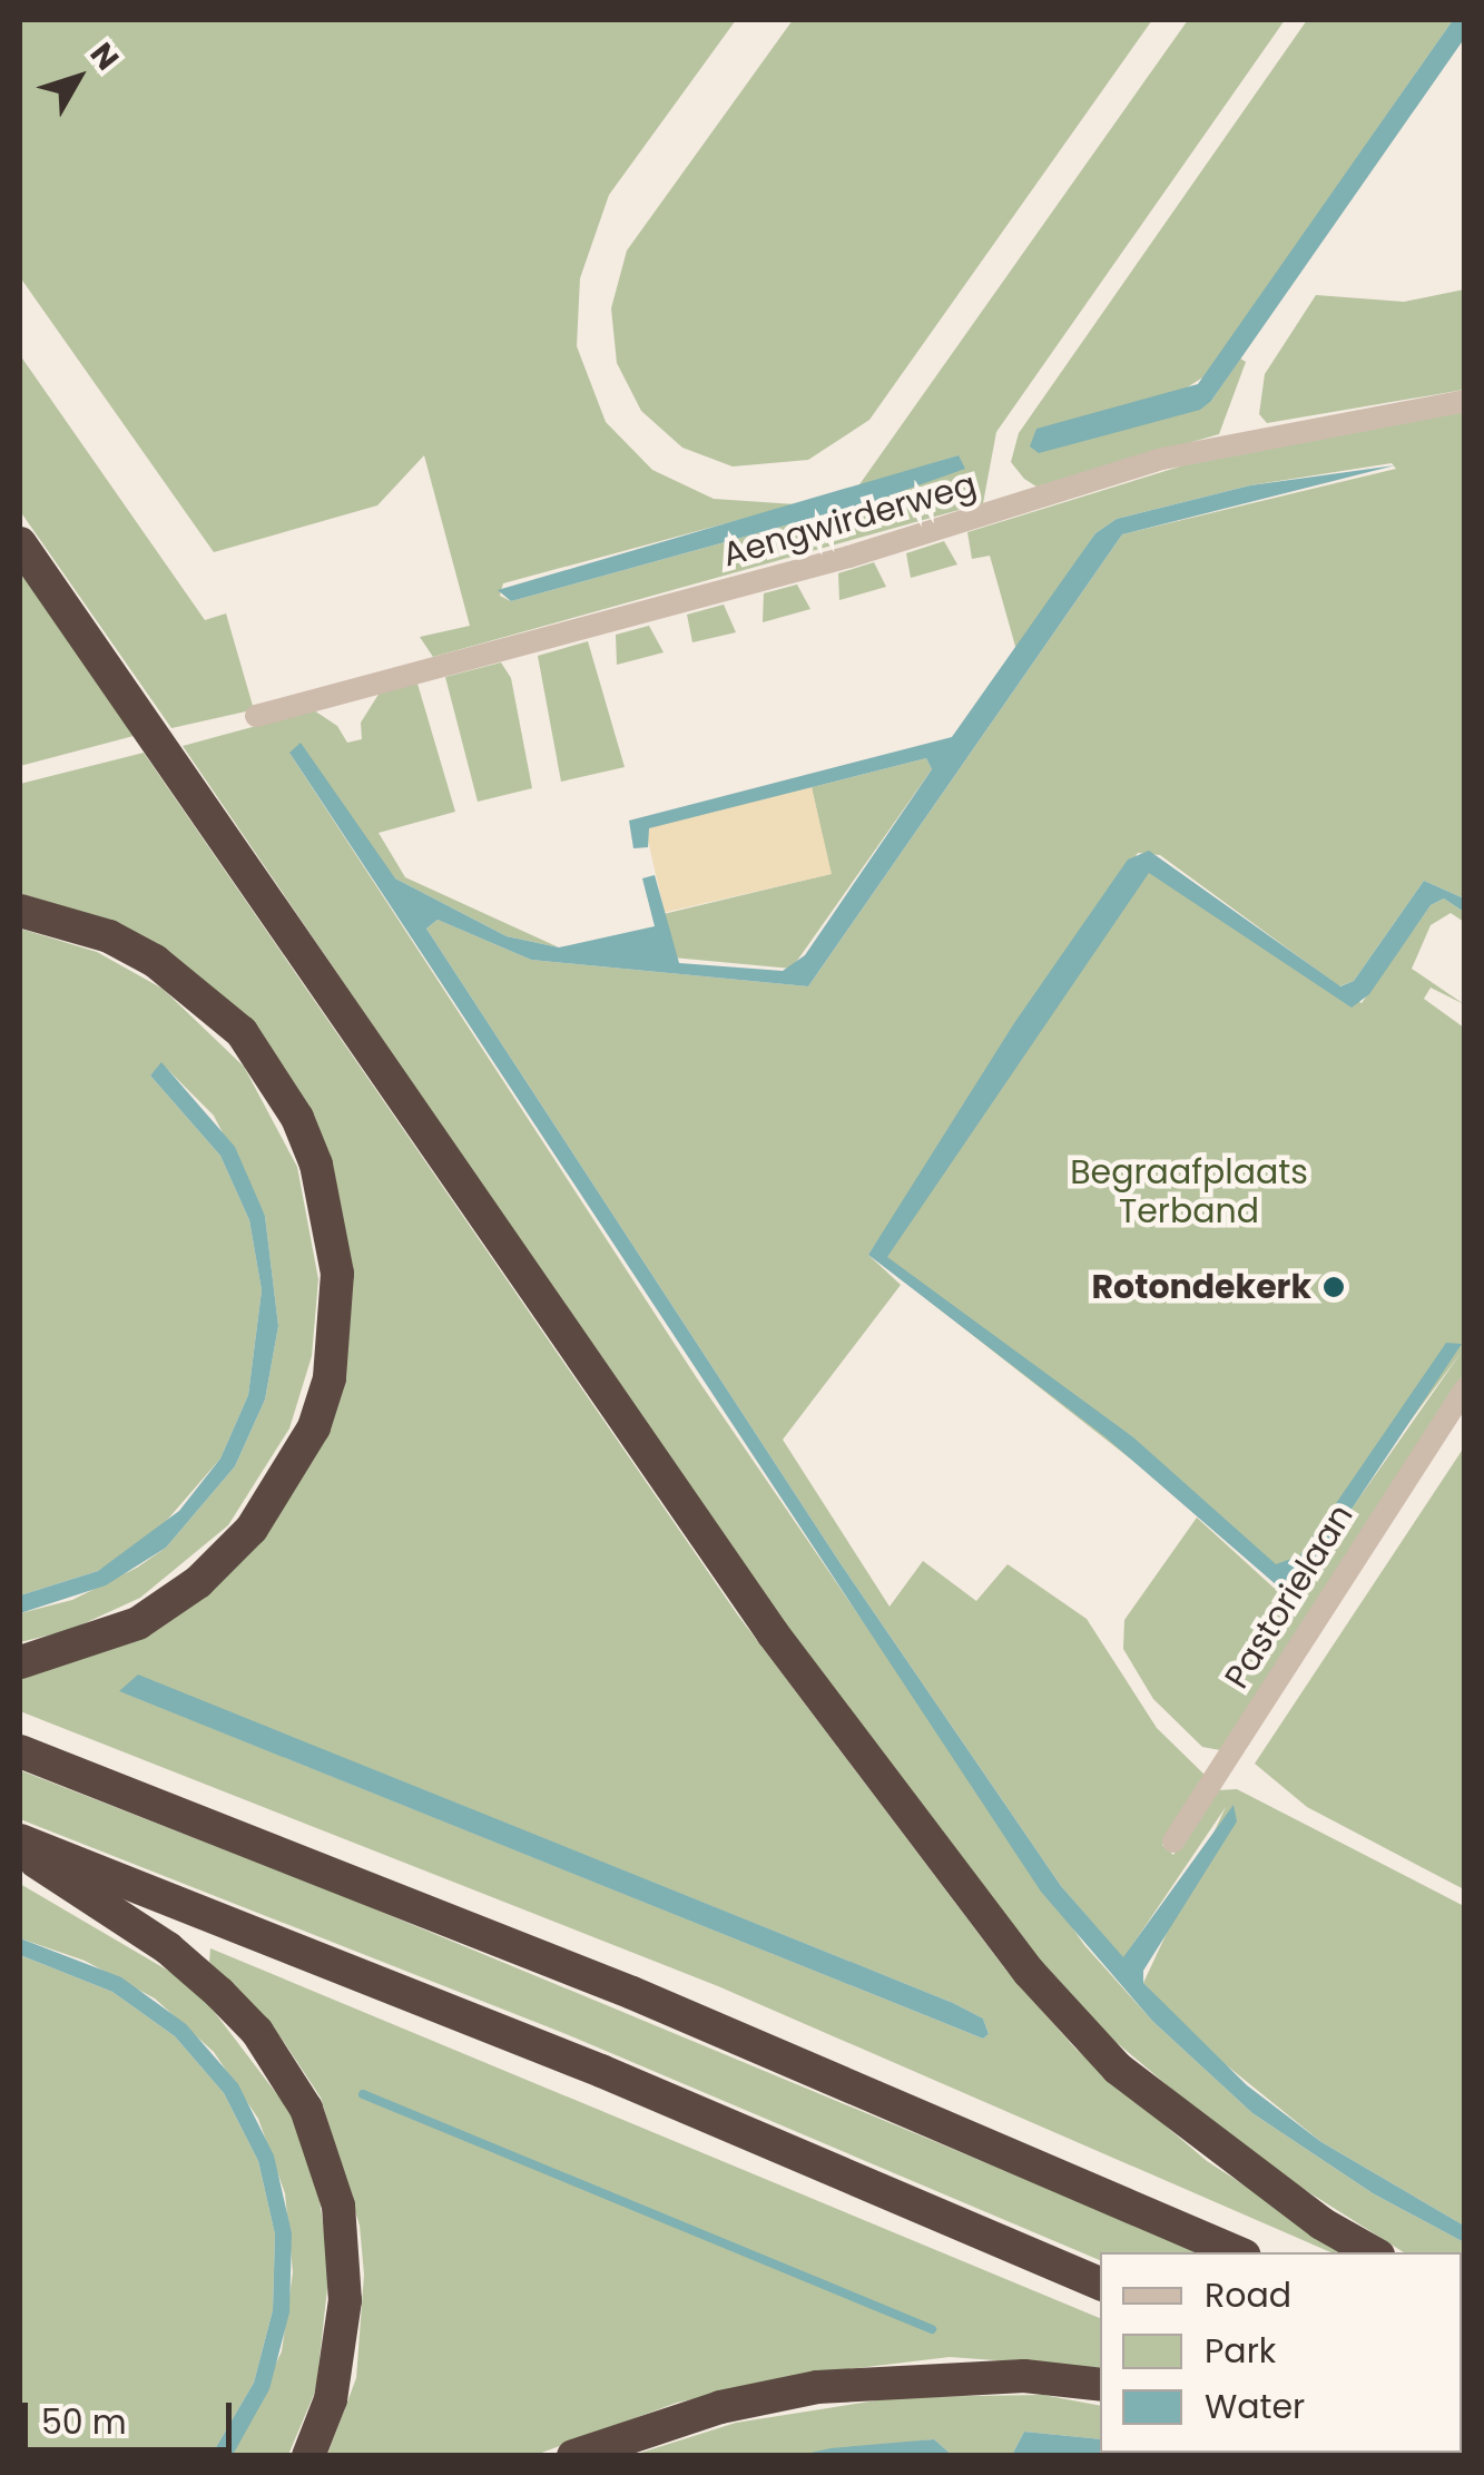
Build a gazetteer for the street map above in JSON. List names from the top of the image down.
{
  "streets": {
    "street": ["Aengwirderweg", "Pastorielaan"]
  },
  "parks": ["Begraafplaats Terband"],
  "places": ["Rotondekerk"],
  "legend": ["Road", "Park", "Water"],
  "scale_bar": "50 m",
  "north": "top right"
}
